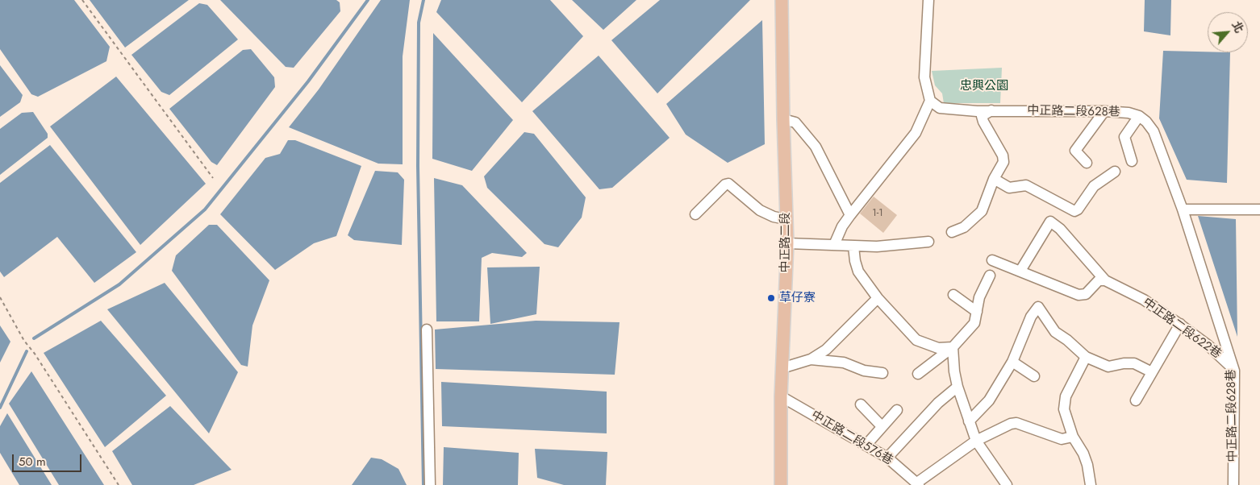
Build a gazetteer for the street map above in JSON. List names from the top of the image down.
{
  "streets": {
    "main road": ["中正路二段"],
    "street": ["中正路二段628巷", "中正路二段622巷", "中正路二段576巷"]
  },
  "crossings": [
    ["中正路二段628巷", "中正路二段622巷"],
    ["中正路二段", "中正路二段576巷"]
  ],
  "parks": ["忠興公園"],
  "places": ["草仔寮"],
  "house_numbers": ["1-1"],
  "scale_bar": "50 m",
  "north": "top right"
}
